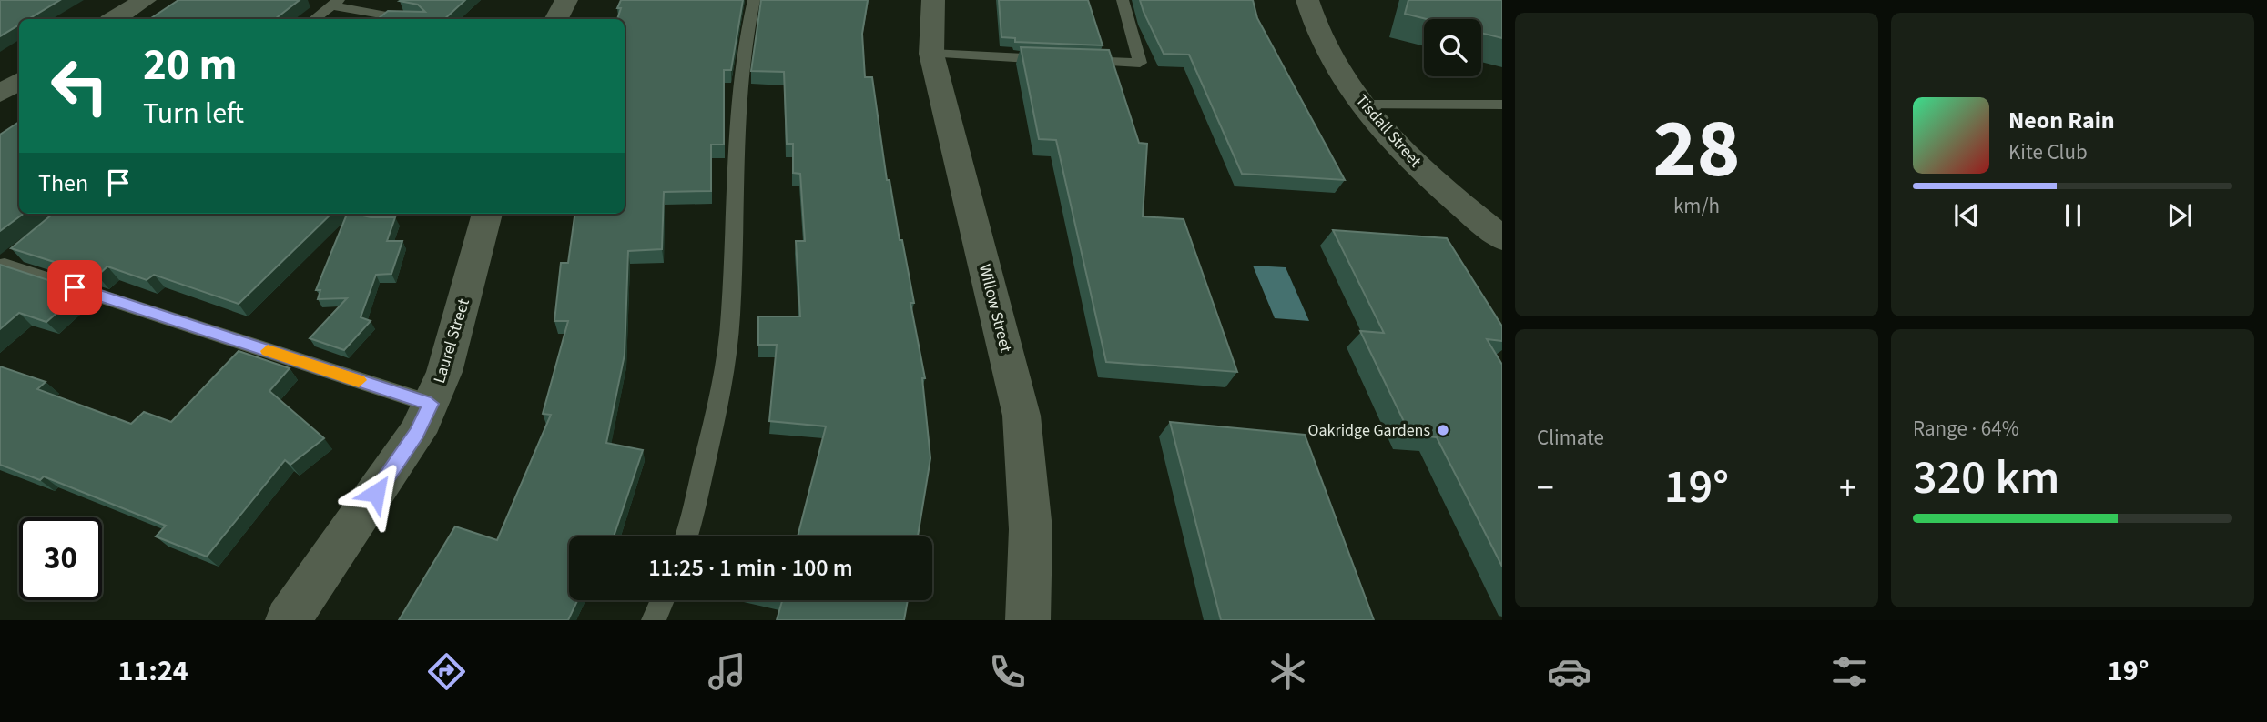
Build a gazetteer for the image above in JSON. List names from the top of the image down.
{
  "streets": {
    "street": ["Tisdall Street", "Willow Street", "Laurel Street"]
  },
  "places": ["Oakridge Gardens"],
  "page": {
    "tile": [
      ["28", "km/h"],
      "Climate",
      ["Range · 64%", "320 km"]
    ],
    "turn": ["20 m", "Turn left"],
    "song": ["Neon Rain", "Kite Club"],
    "then": "Then",
    "heat": ["−", "19°", "+"],
    "limit": "30",
    "trip": "11:25 · 1 min · 100 m",
    "tabs": ["11:24", "19°"]
  }
}
